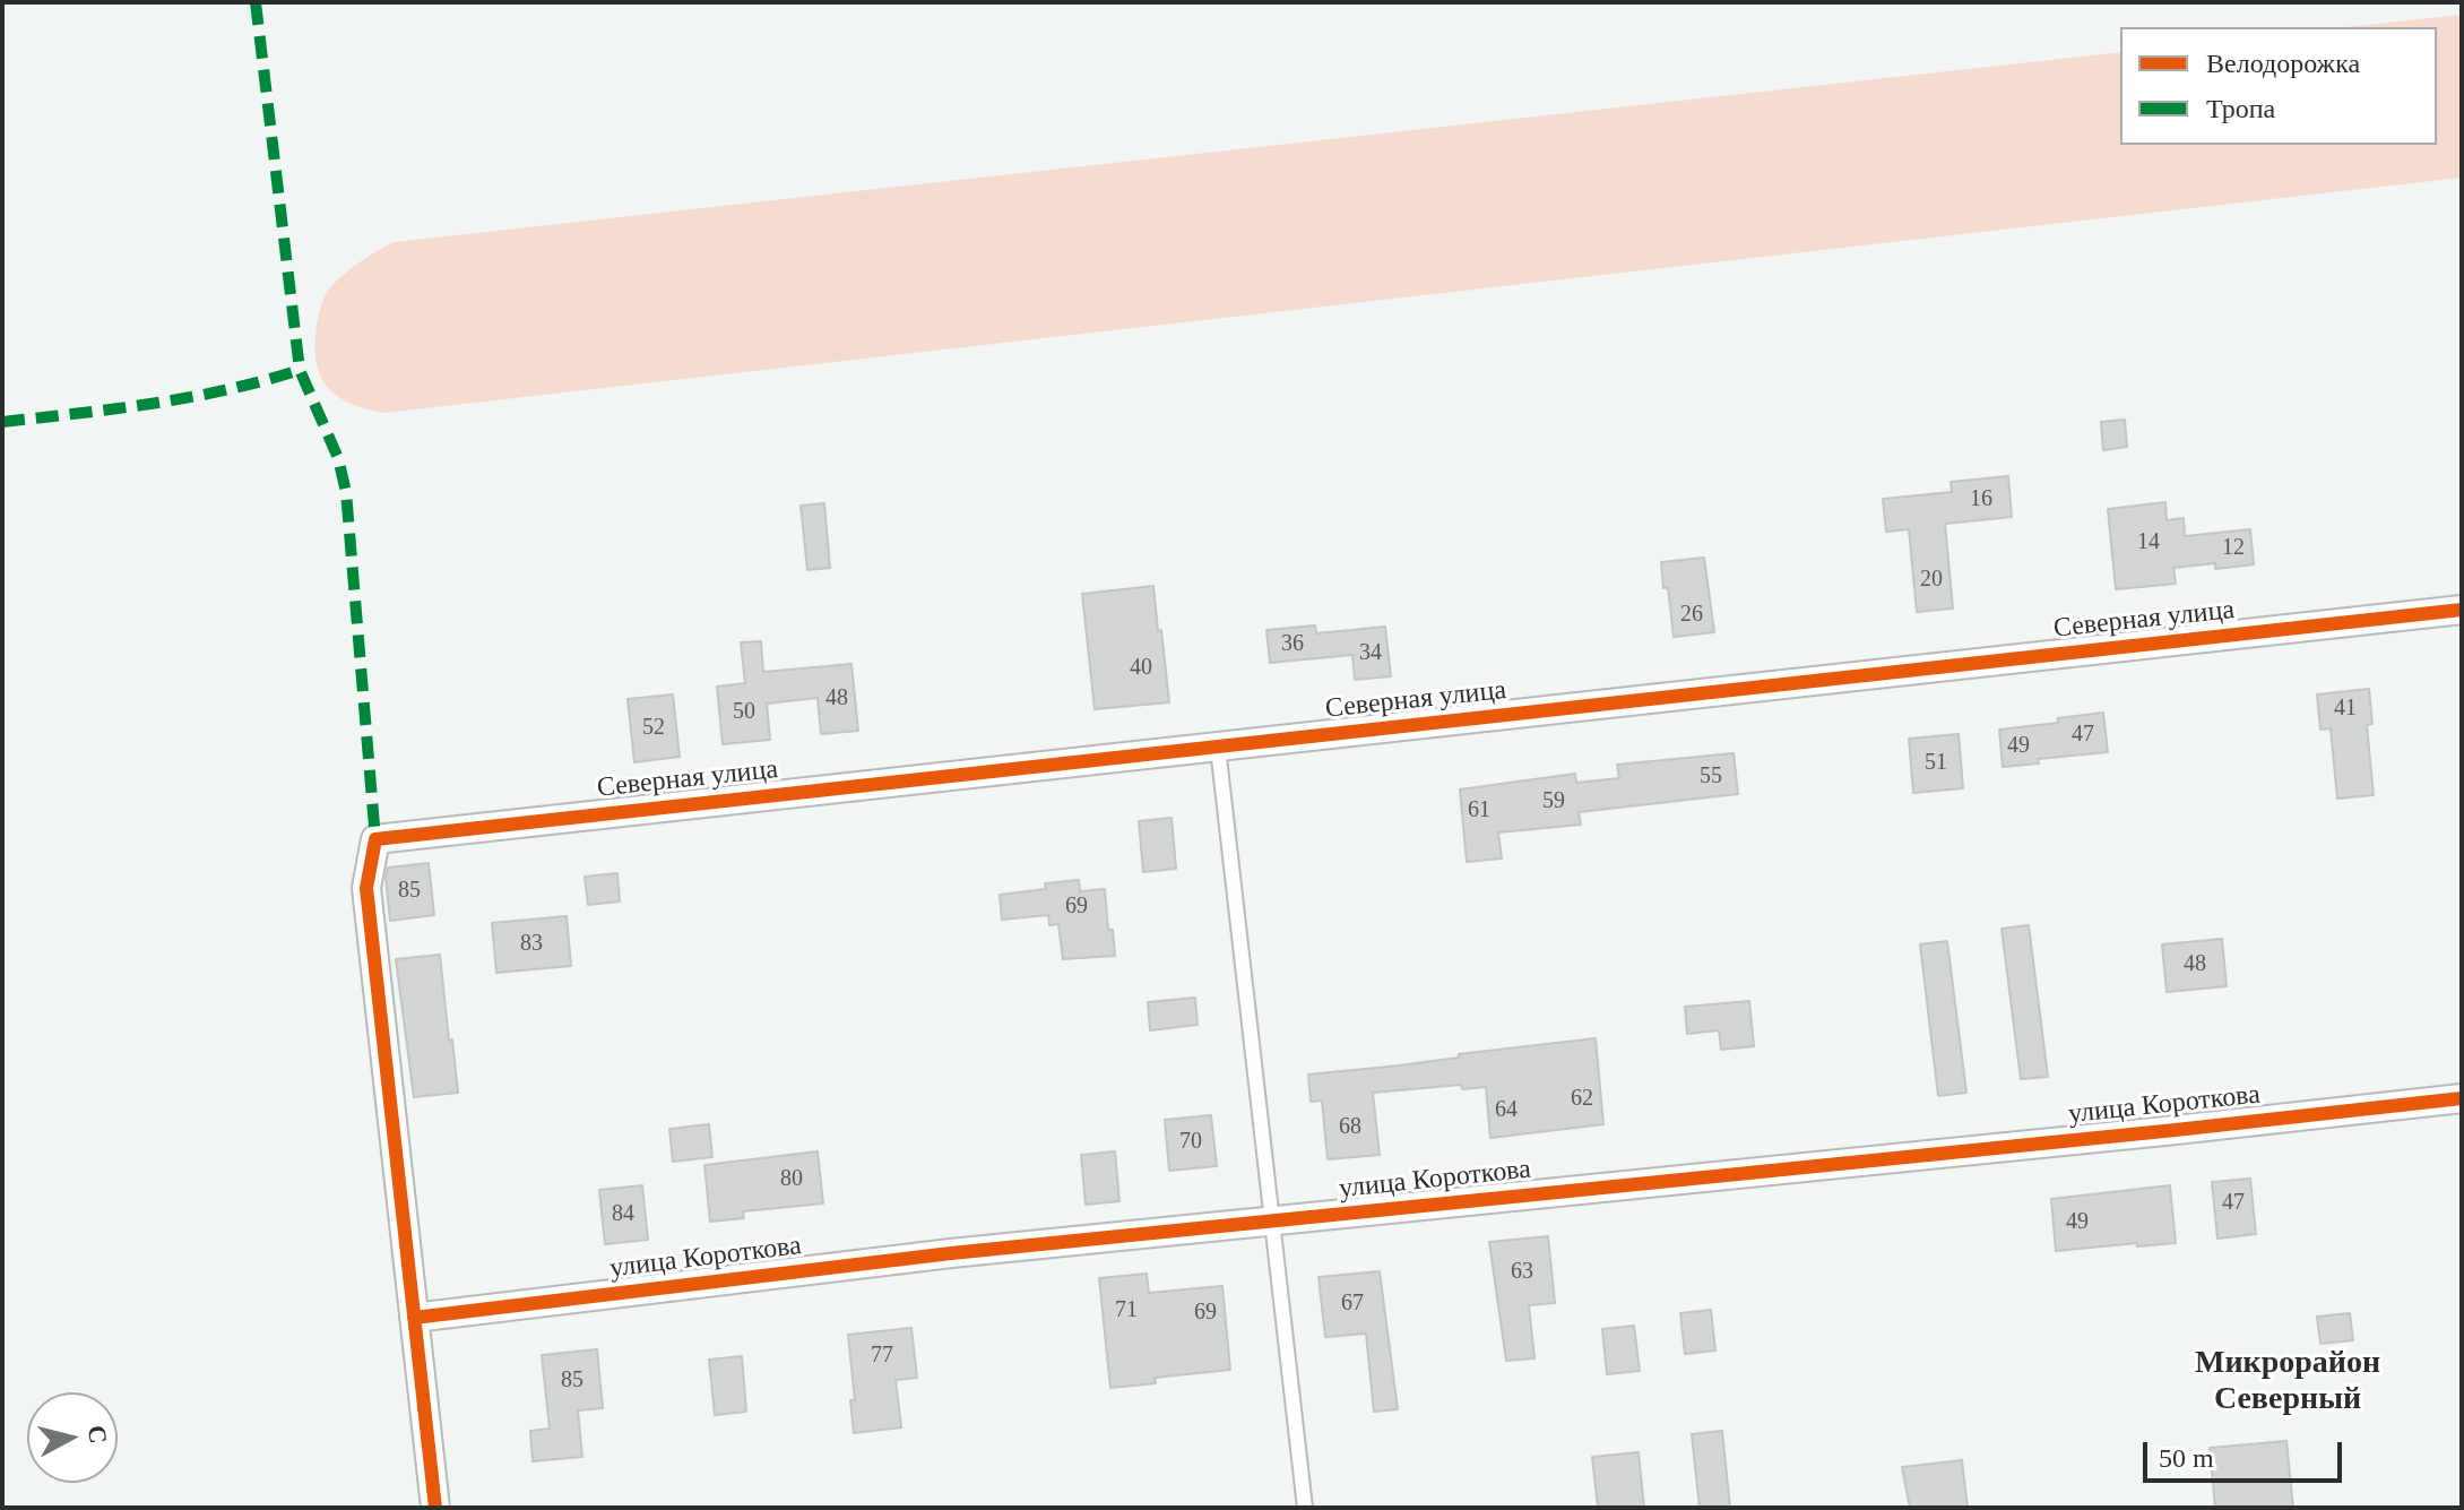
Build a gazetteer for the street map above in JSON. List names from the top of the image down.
{
  "streets": {
    "street": ["Северная улица", "улица Короткова"]
  },
  "crossings": [
    ["Северная улица", "улица Короткова"]
  ],
  "districts": ["Микрорайон Северный"],
  "house_numbers": [
    "16",
    "14",
    "12",
    "20",
    "26",
    "36",
    "34",
    "40",
    "48",
    "41",
    "50",
    "52",
    "47",
    "49",
    "51",
    "55",
    "59",
    "61",
    "85",
    "69",
    "83",
    "48",
    "62",
    "64",
    "68",
    "70",
    "80",
    "47",
    "84",
    "49",
    "63",
    "67",
    "71",
    "69",
    "77",
    "85"
  ],
  "legend": ["Велодорожка", "Тропа"],
  "scale_bar": "50 m",
  "north": "right"
}
